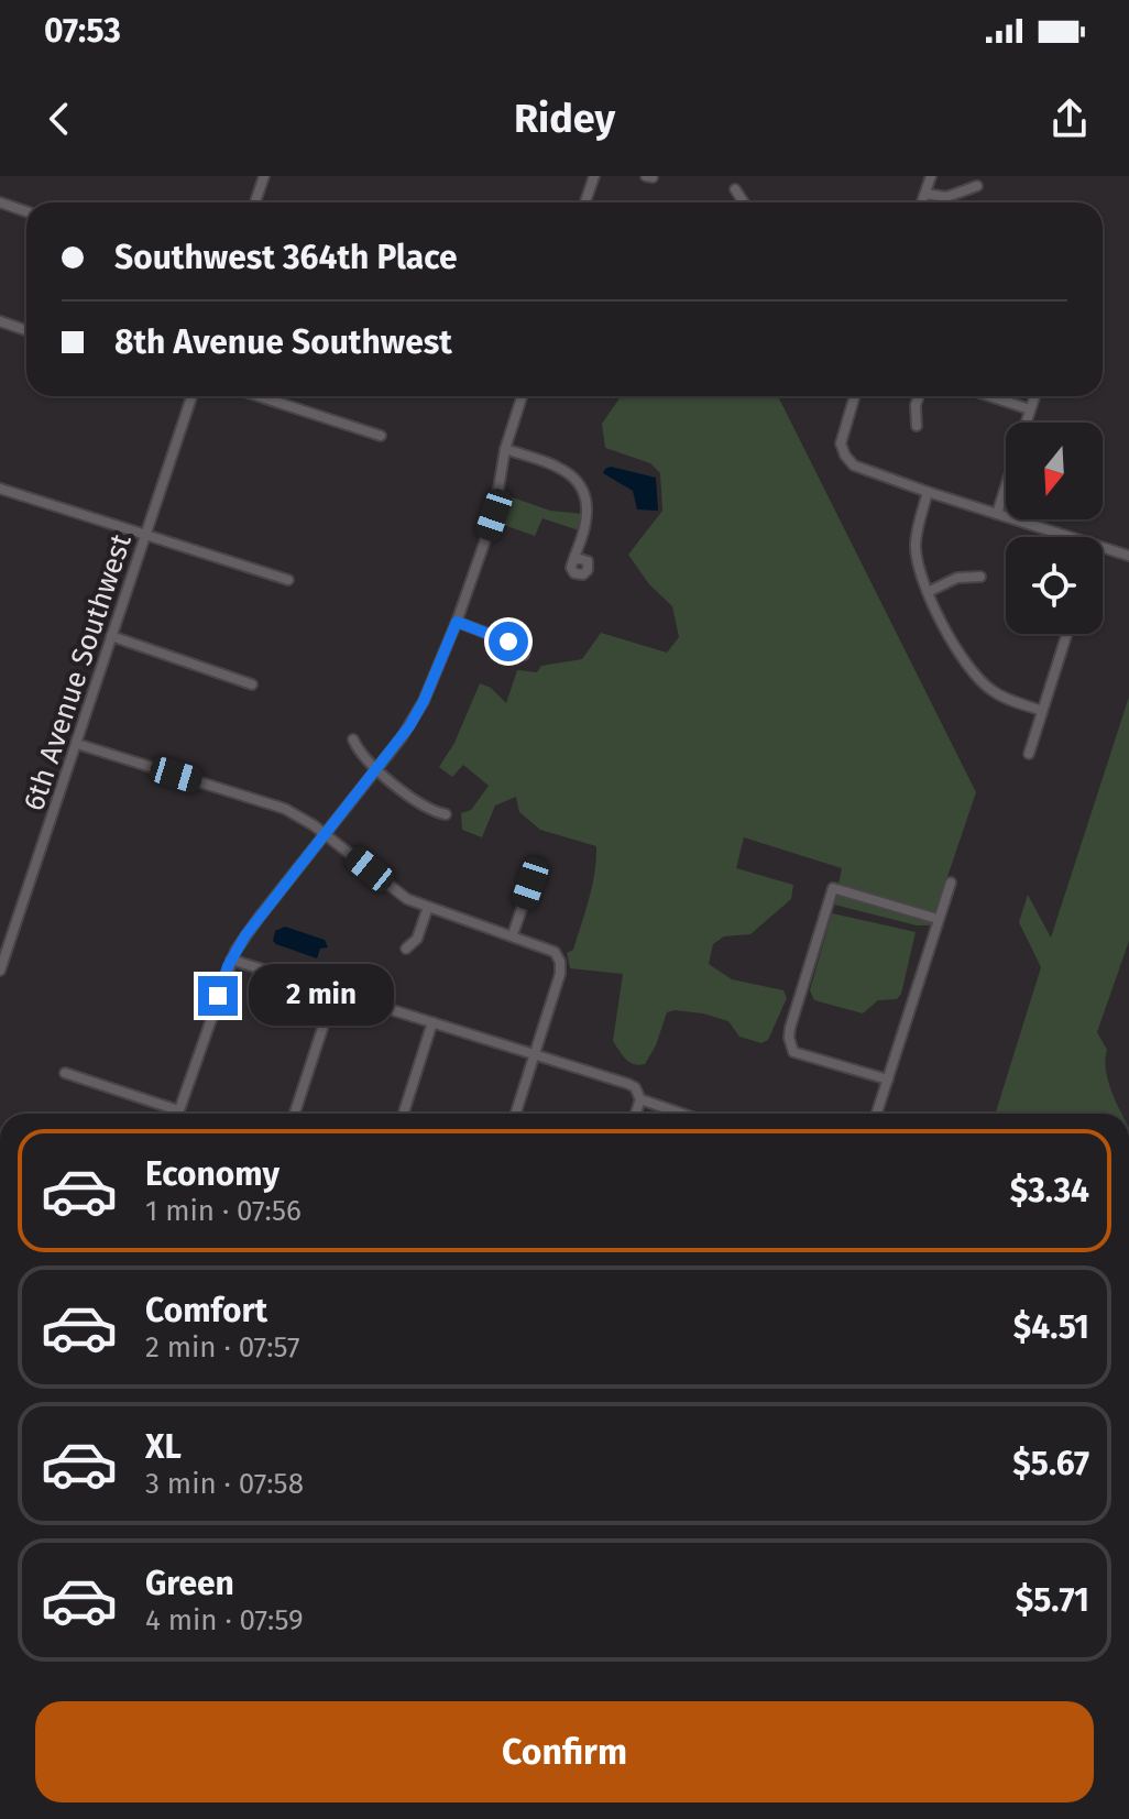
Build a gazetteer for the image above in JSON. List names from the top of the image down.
{
  "streets": {
    "street": ["6th Avenue Southwest"]
  },
  "north": "bottom",
  "page": {
    "status": "07:53",
    "header": "Ridey",
    "banner": ["Southwest 364th Place", "8th Avenue Southwest"],
    "bubble": "2 min",
    "list": [
      {
        "name": "Economy",
        "note": "1 min · 07:56",
        "value": "$3.34"
      },
      {
        "name": "Comfort",
        "note": "2 min · 07:57",
        "value": "$4.51"
      },
      {
        "name": "XL",
        "note": "3 min · 07:58",
        "value": "$5.67"
      },
      {
        "name": "Green",
        "note": "4 min · 07:59",
        "value": "$5.71"
      }
    ],
    "buttons": "Confirm"
  }
}
